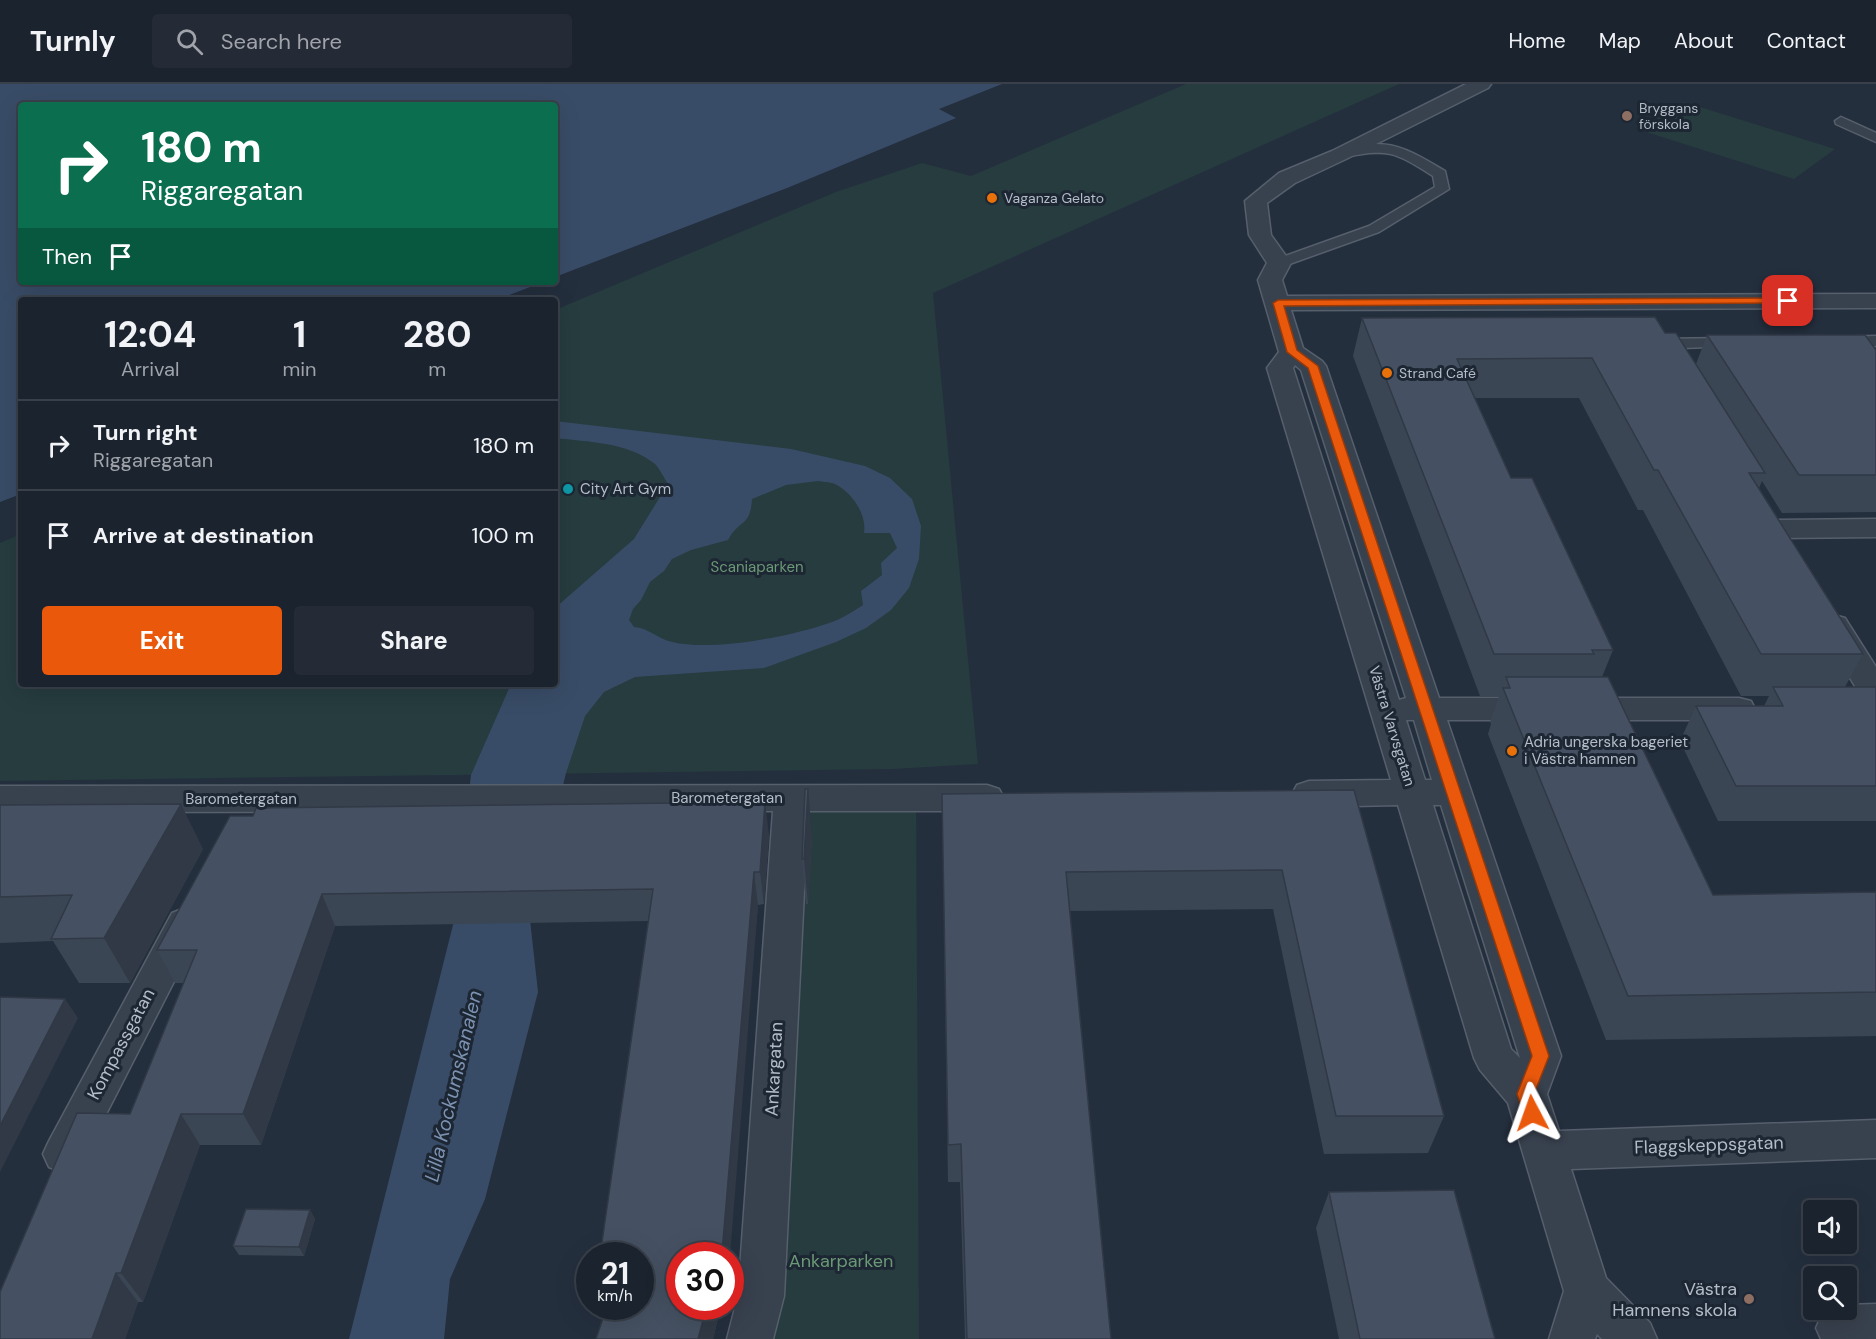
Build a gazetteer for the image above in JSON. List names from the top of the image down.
{
  "streets": {
    "street": [
      "Västra Varvsgatan",
      "Barometergatan",
      "Kompassgatan",
      "Ankargatan",
      "Flaggskeppsgatan"
    ]
  },
  "crossings": [
    ["Västra Varvsgatan", "Flaggskeppsgatan"],
    ["Barometergatan", "Ankargatan"]
  ],
  "water": ["Lilla Kockumskanalen"],
  "parks": ["Scaniaparken", "Ankarparken"],
  "places": [
    "Bryggans förskola",
    "Vaganza Gelato",
    "Strand Café",
    "City Art Gym",
    "Adria ungerska bageriet i Västra hamnen",
    "Västra Hamnens skola"
  ],
  "page": {
    "header": "Turnly",
    "search": "Search here",
    "nav": [
      "Home",
      "Map",
      "About",
      "Contact"
    ],
    "turn": ["180 m", "Riggaregatan"],
    "then": "Then",
    "eta": [
      "12:04",
      "Arrival",
      "1",
      "min",
      "280",
      "m"
    ],
    "list": [
      {
        "name": "Turn right",
        "note": "Riggaregatan",
        "value": "180 m"
      },
      {
        "name": "Arrive at destination",
        "value": "100 m"
      }
    ],
    "buttons": ["Exit", "Share"],
    "speed": "21 km/h",
    "limit": "30"
  }
}
